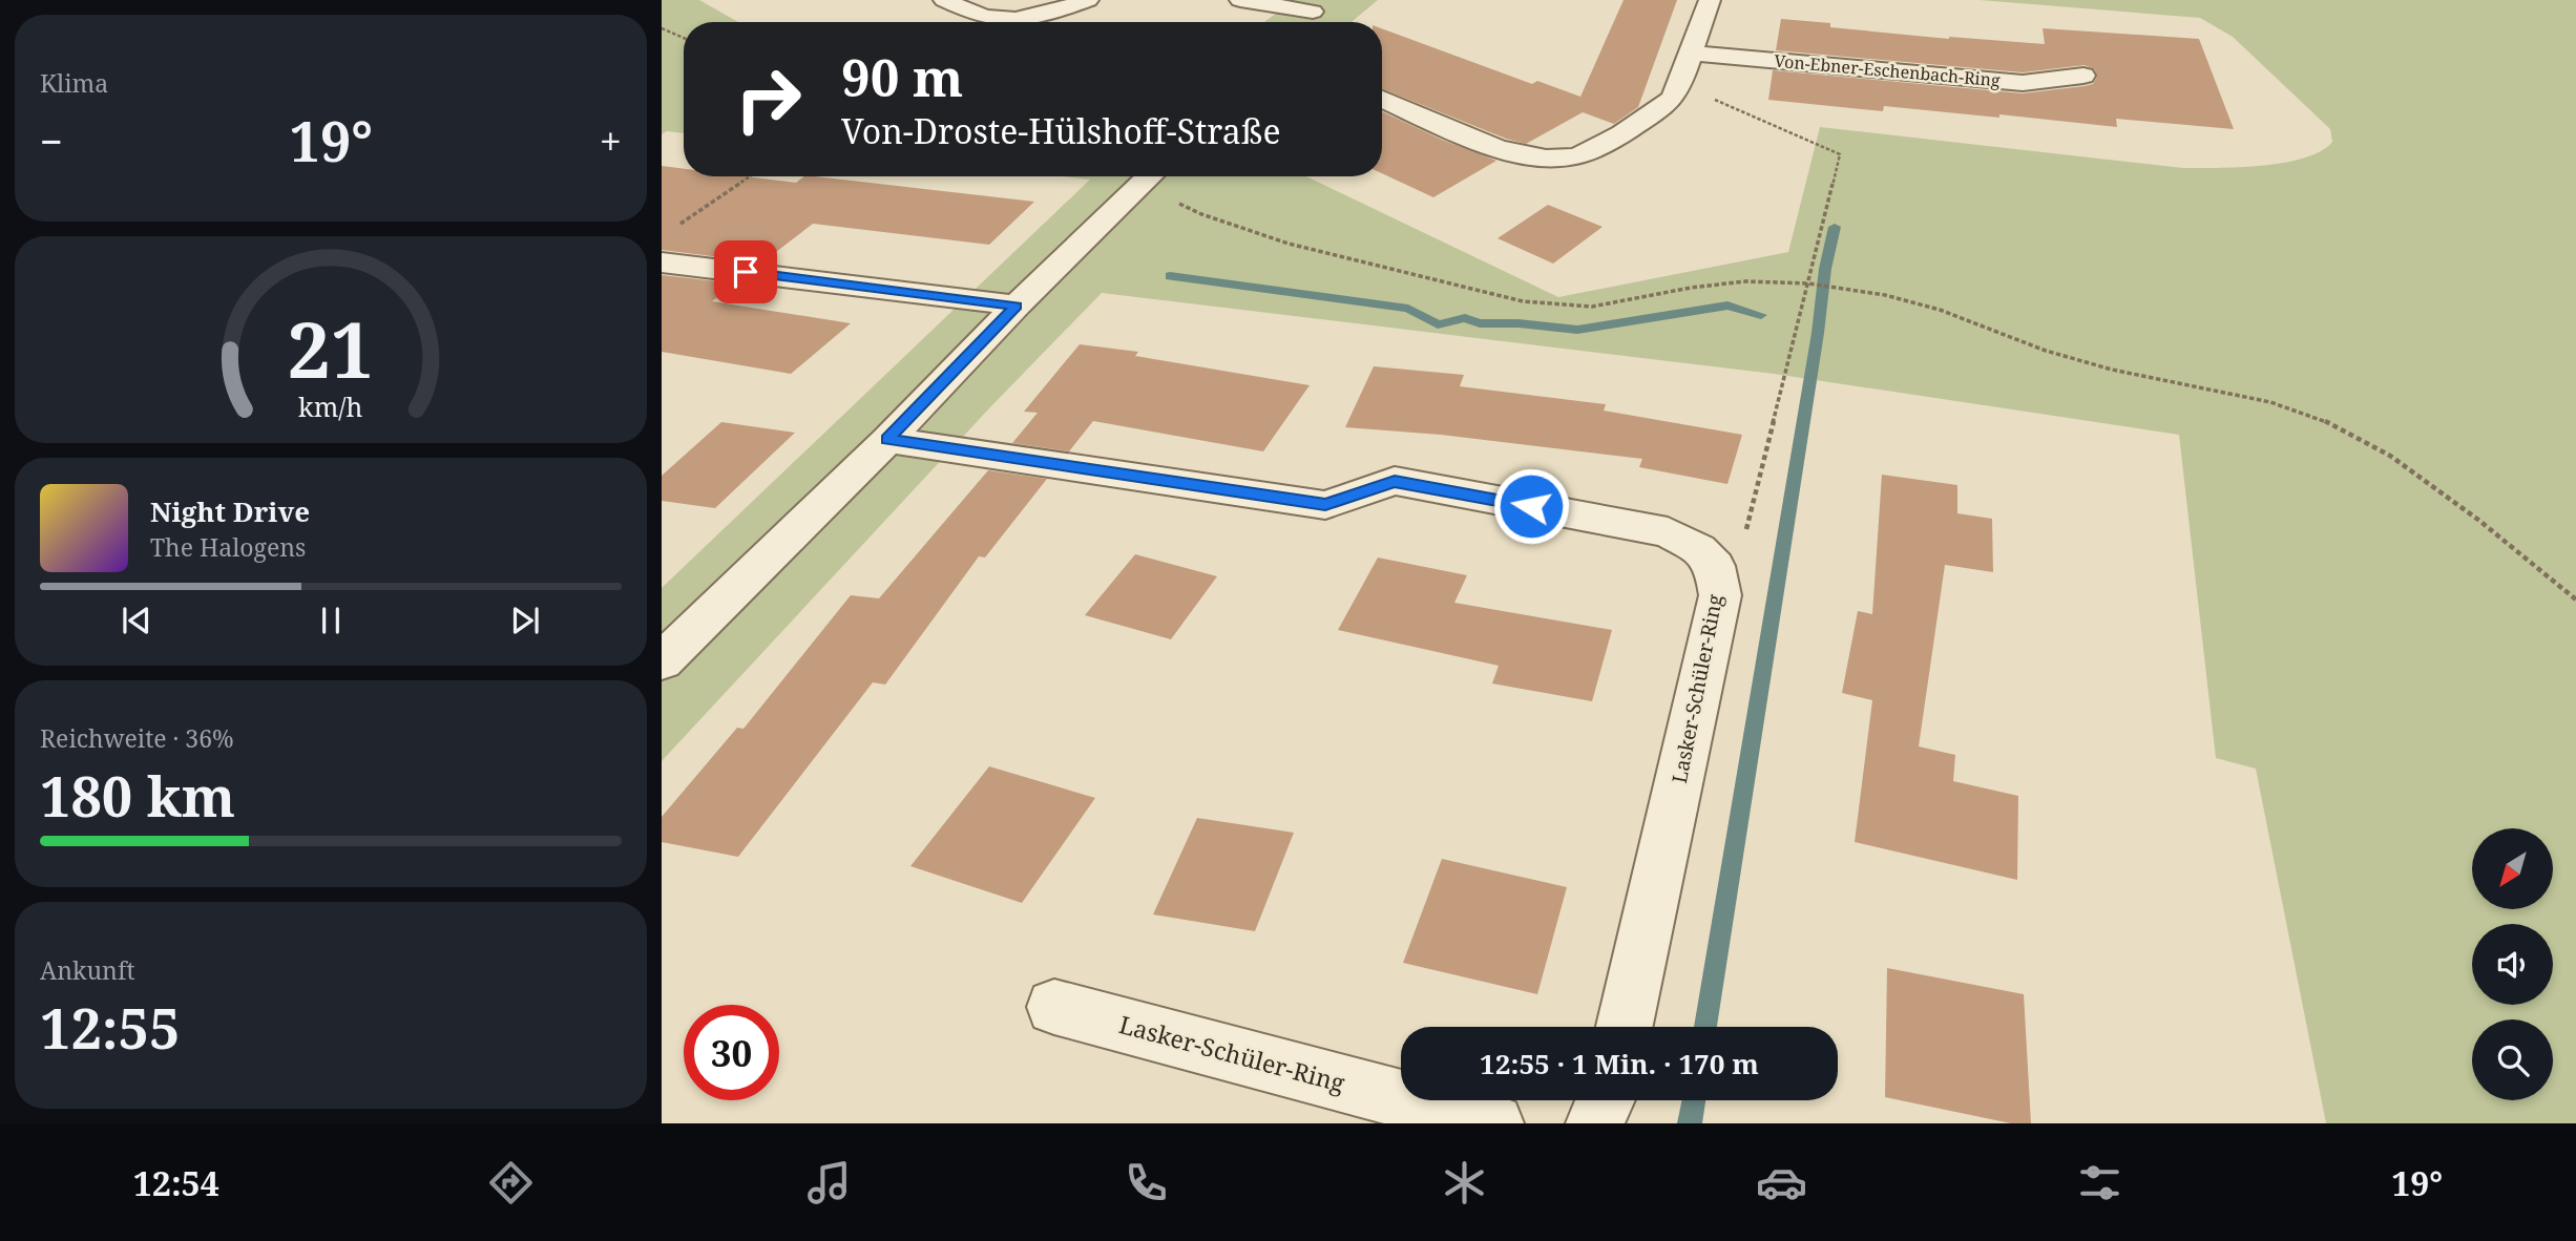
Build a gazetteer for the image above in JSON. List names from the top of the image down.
{
  "streets": {
    "street": ["Von-Ebner-Eschenbach-Ring", "Lasker-Schüler-Ring"]
  },
  "north": "bottom left",
  "page": {
    "tile": [
      "Klima",
      ["Reichweite · 36%", "180 km"],
      ["Ankunft", "12:55"]
    ],
    "turn": ["90 m", "Von-Droste-Hülshoff-Straße"],
    "heat": ["−", "19°", "+"],
    "song": ["Night Drive", "The Halogens"],
    "limit": "30",
    "trip": "12:55 · 1 Min. · 170 m",
    "tabs": ["12:54", "19°"],
    "gauge": ["21", "km/h"]
  }
}
